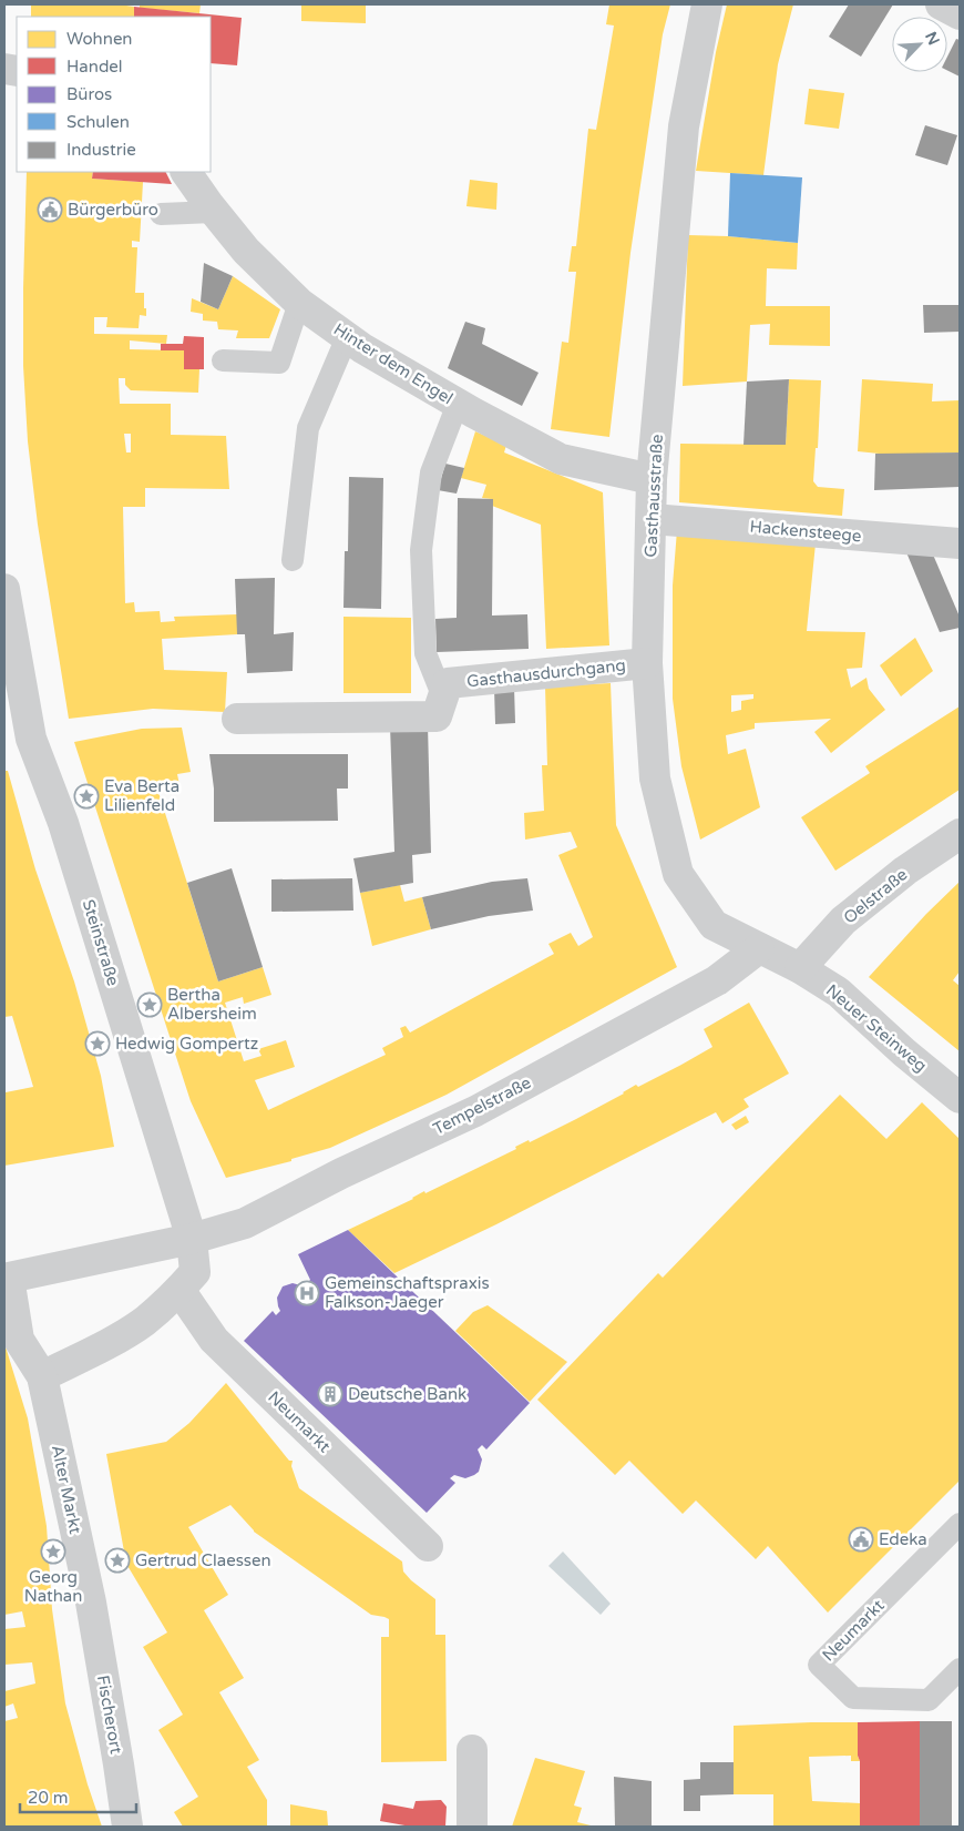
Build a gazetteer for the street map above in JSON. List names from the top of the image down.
{
  "streets": {
    "street": [
      "Hinter dem Engel",
      "Gasthausstraße",
      "Hackensteege",
      "Gasthausdurchgang",
      "Oelstraße",
      "Steinstraße",
      "Neuer Steinweg",
      "Tempelstraße",
      "Neumarkt",
      "Alter Markt",
      "Fischerort"
    ]
  },
  "crossings": [
    ["Hinter dem Engel", "Gasthausstraße"],
    ["Gasthausstraße", "Hackensteege"],
    ["Gasthausstraße", "Gasthausdurchgang"],
    ["Gasthausstraße", "Neuer Steinweg"],
    ["Gasthausstraße", "Tempelstraße"],
    ["Oelstraße", "Neuer Steinweg"],
    ["Steinstraße", "Tempelstraße"],
    ["Steinstraße", "Neumarkt"],
    ["Steinstraße", "Alter Markt"],
    ["Neuer Steinweg", "Tempelstraße"],
    ["Tempelstraße", "Alter Markt"],
    ["Alter Markt", "Fischerort"]
  ],
  "places": {
    "public building": ["Bürgerbüro", "Edeka"],
    "place": [
      "Eva Berta Lilienfeld",
      "Bertha Albersheim",
      "Hedwig Gompertz",
      "Georg Nathan",
      "Gertrud Claessen"
    ],
    "hospital": ["Gemeinschaftspraxis Falkson-Jaeger"],
    "building": ["Deutsche Bank"]
  },
  "legend": [
    "Wohnen",
    "Handel",
    "Büros",
    "Schulen",
    "Industrie"
  ],
  "scale_bar": "20 m",
  "north": "top right"
}
